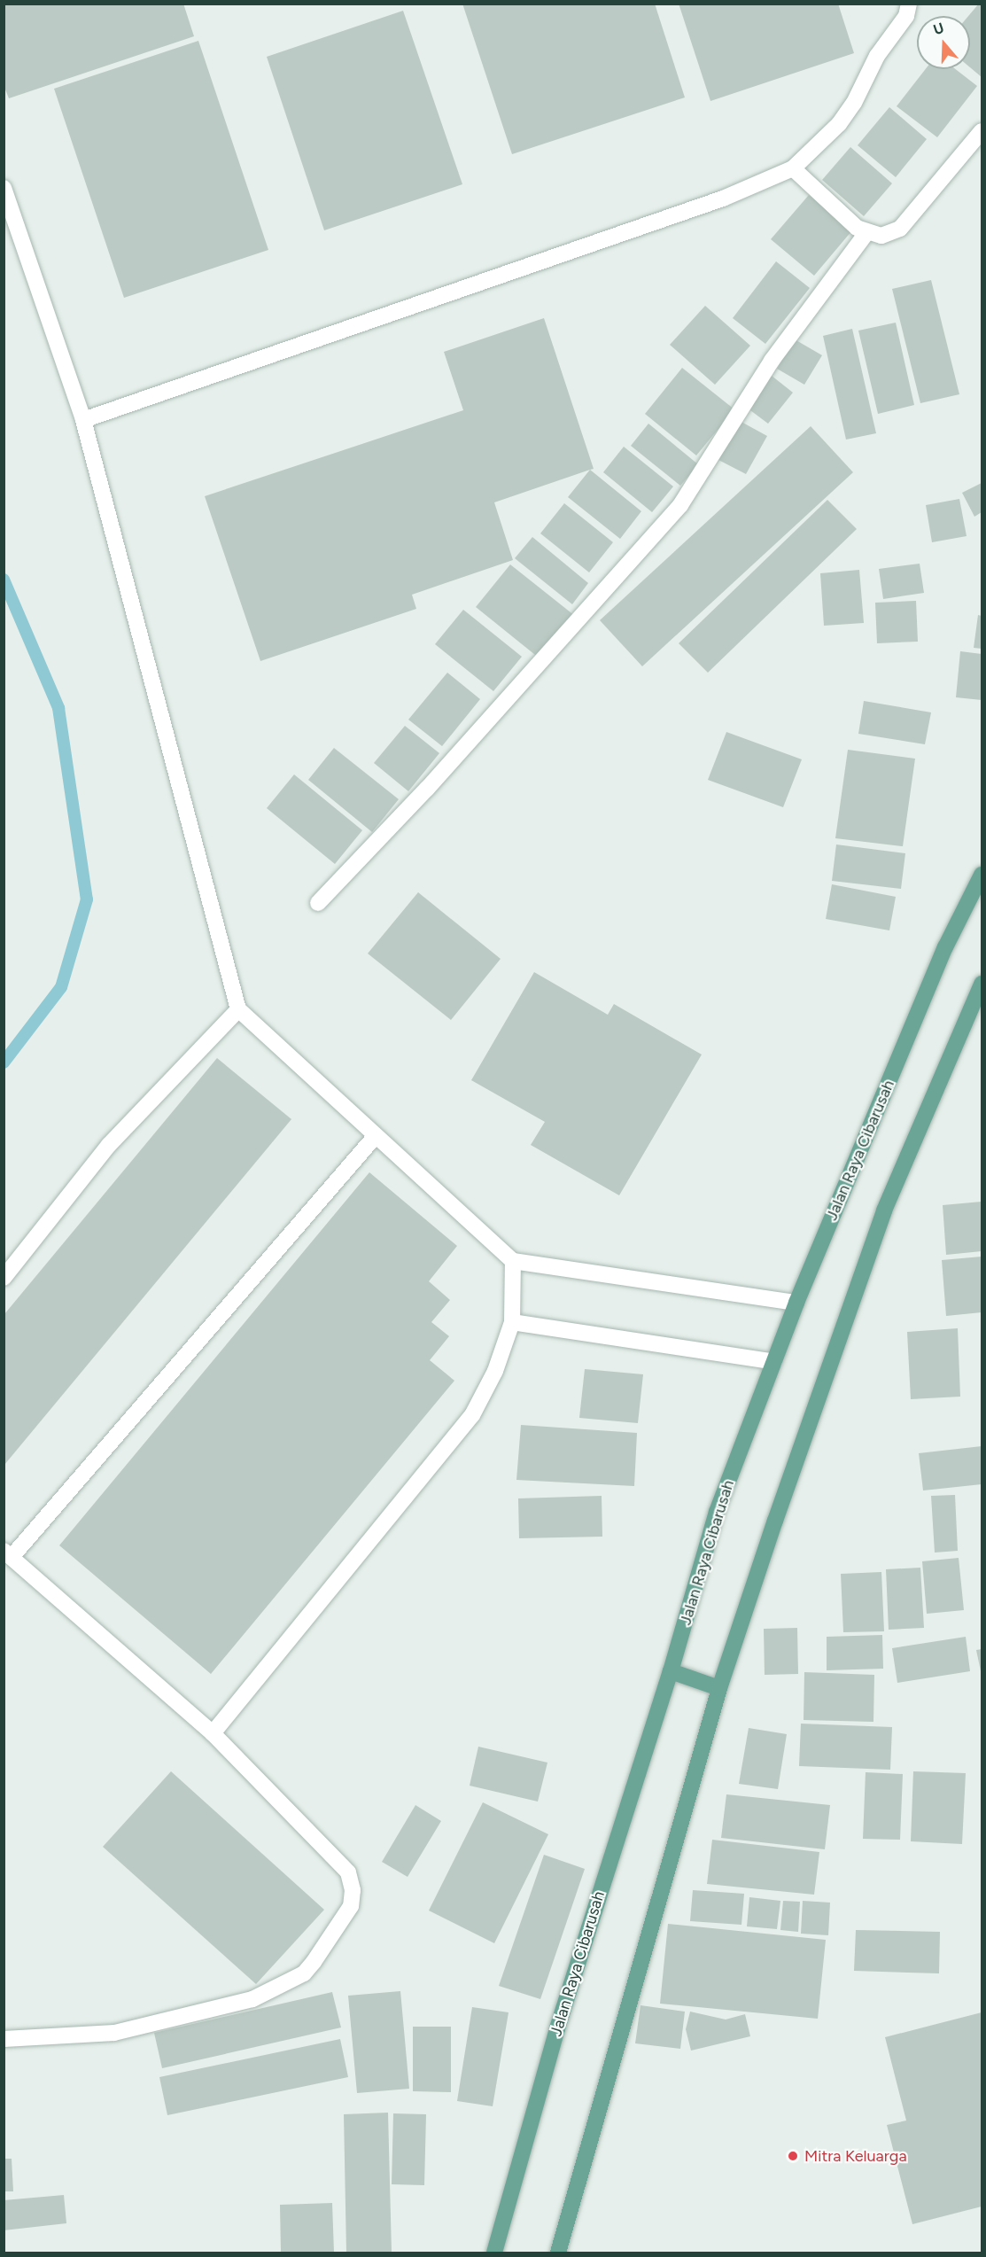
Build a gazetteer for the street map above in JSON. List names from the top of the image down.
{
  "streets": {
    "main road": ["Jalan Raya Cibarusah"]
  },
  "places": ["Mitra Keluarga"],
  "north": "top"
}
